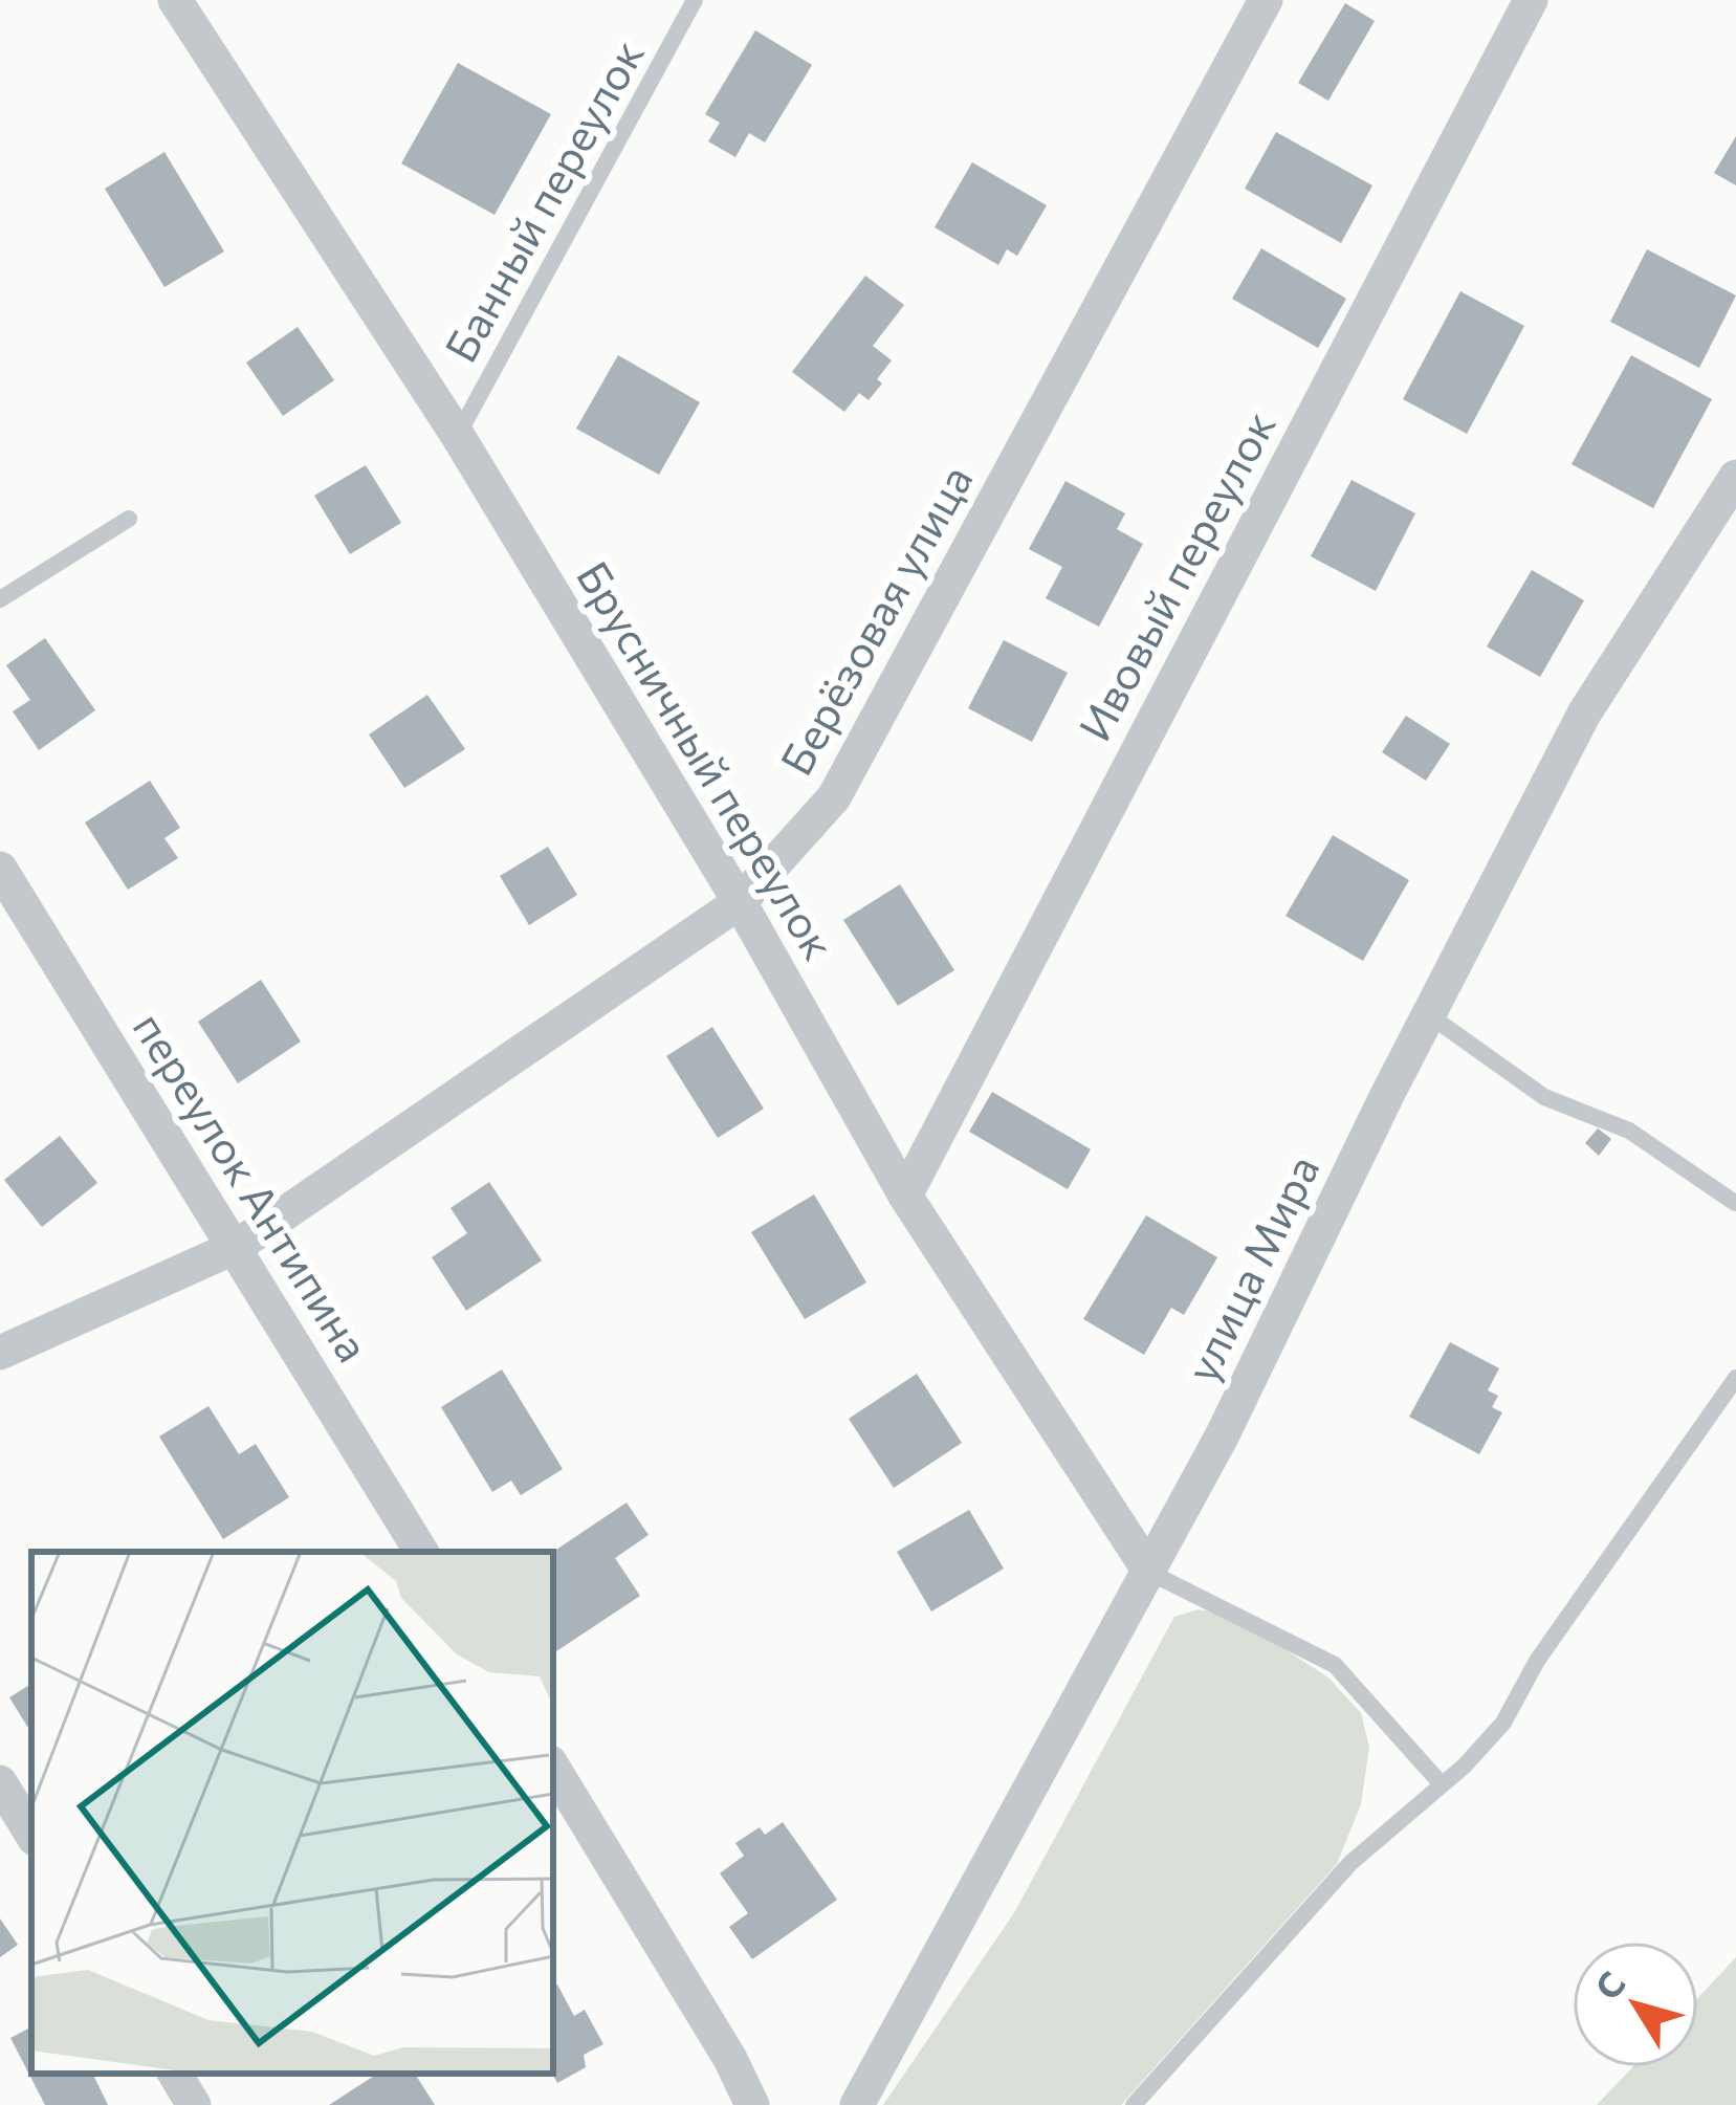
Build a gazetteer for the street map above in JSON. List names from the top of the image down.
{
  "streets": {
    "street": [
      "Ивовый переулок",
      "Берёзовая улица",
      "Брусничный переулок",
      "переулок Антипина",
      "улица Мира"
    ],
    "lane": ["Банный переулок"]
  },
  "crossings": [
    ["Банный переулок", "Брусничный переулок"],
    ["Ивовый переулок", "Брусничный переулок"],
    ["Берёзовая улица", "Брусничный переулок"],
    ["Берёзовая улица", "переулок Антипина"],
    ["Брусничный переулок", "улица Мира"]
  ],
  "north": "top left"
}
